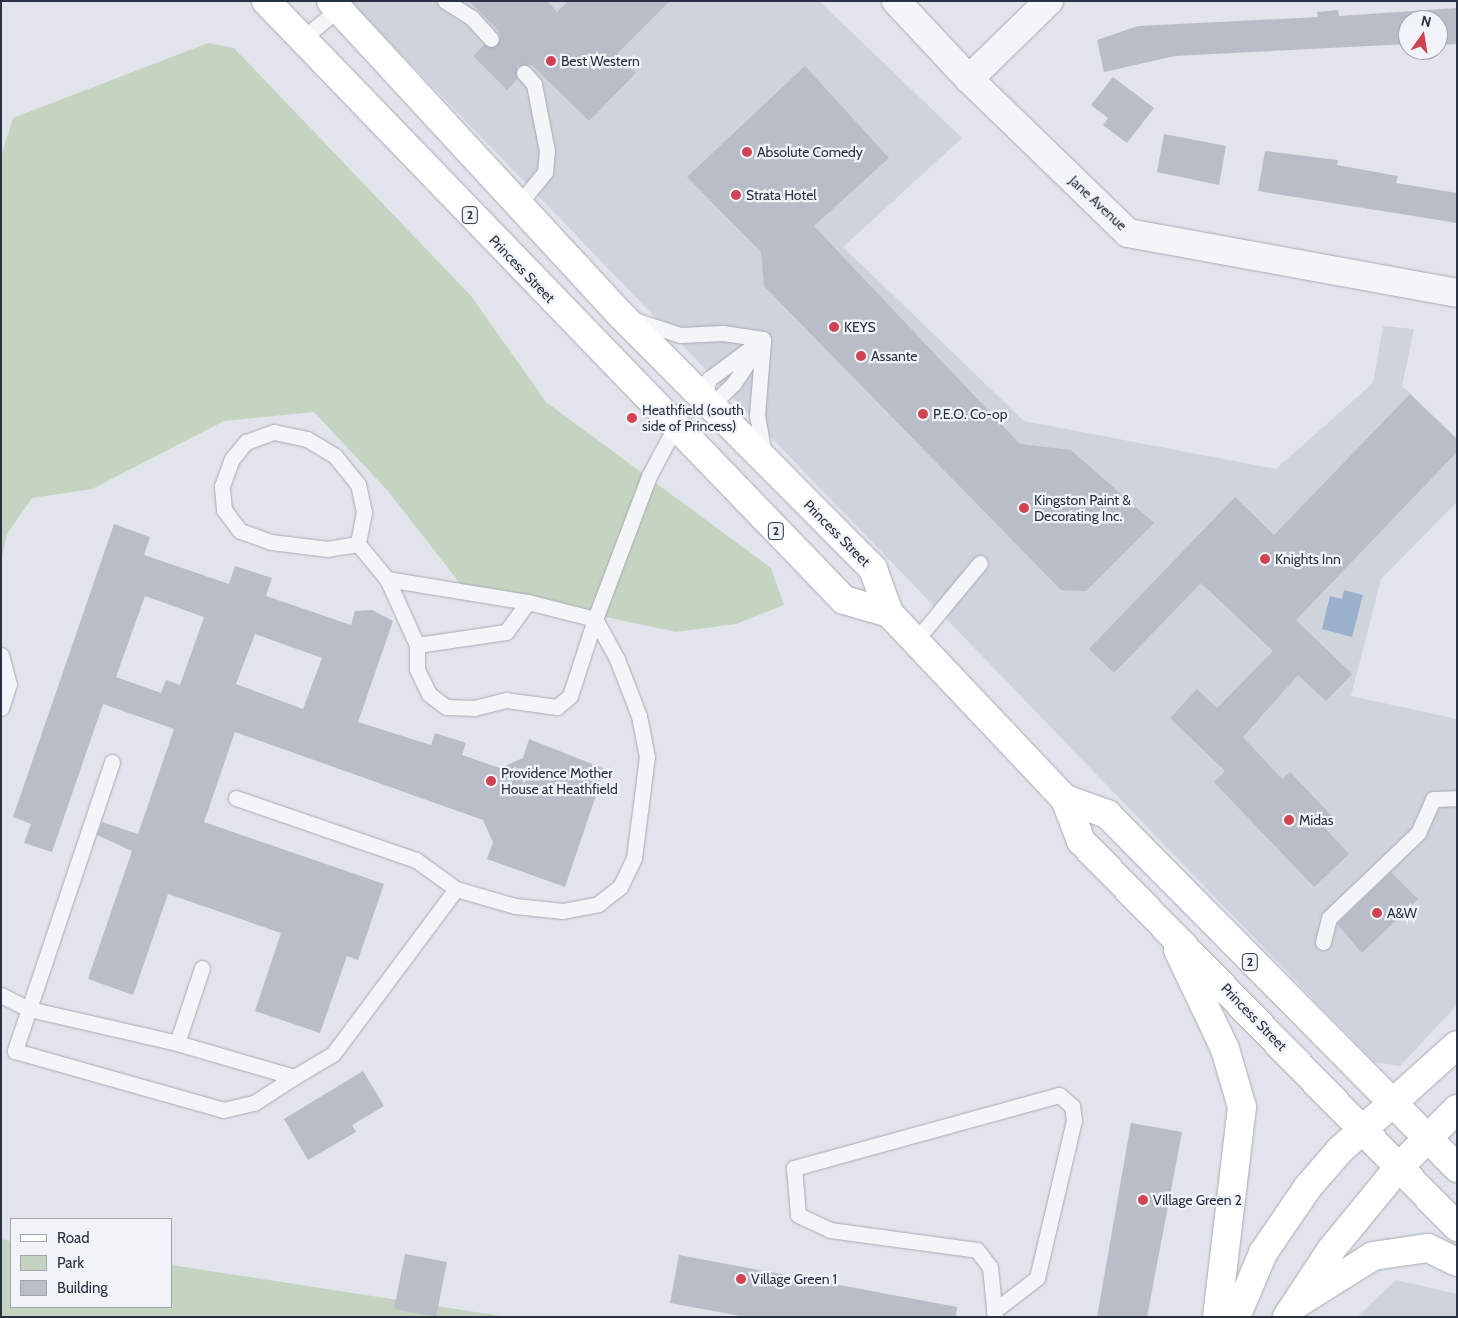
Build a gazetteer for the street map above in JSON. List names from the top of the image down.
{
  "streets": {
    "main road": ["2", "Princess Street"],
    "street": ["Jane Avenue"]
  },
  "places": [
    "Best Western",
    "Absolute Comedy",
    "Strata Hotel",
    "KEYS",
    "Assante",
    "P.E.O. Co-op",
    "Heathfield (south side of Princess)",
    "Kingston Paint & Decorating Inc.",
    "Knights Inn",
    "Providence Mother House at Heathfield",
    "Midas",
    "A&W",
    "Village Green 2",
    "Village Green 1"
  ],
  "legend": ["Road", "Park", "Building"],
  "north": "top"
}
